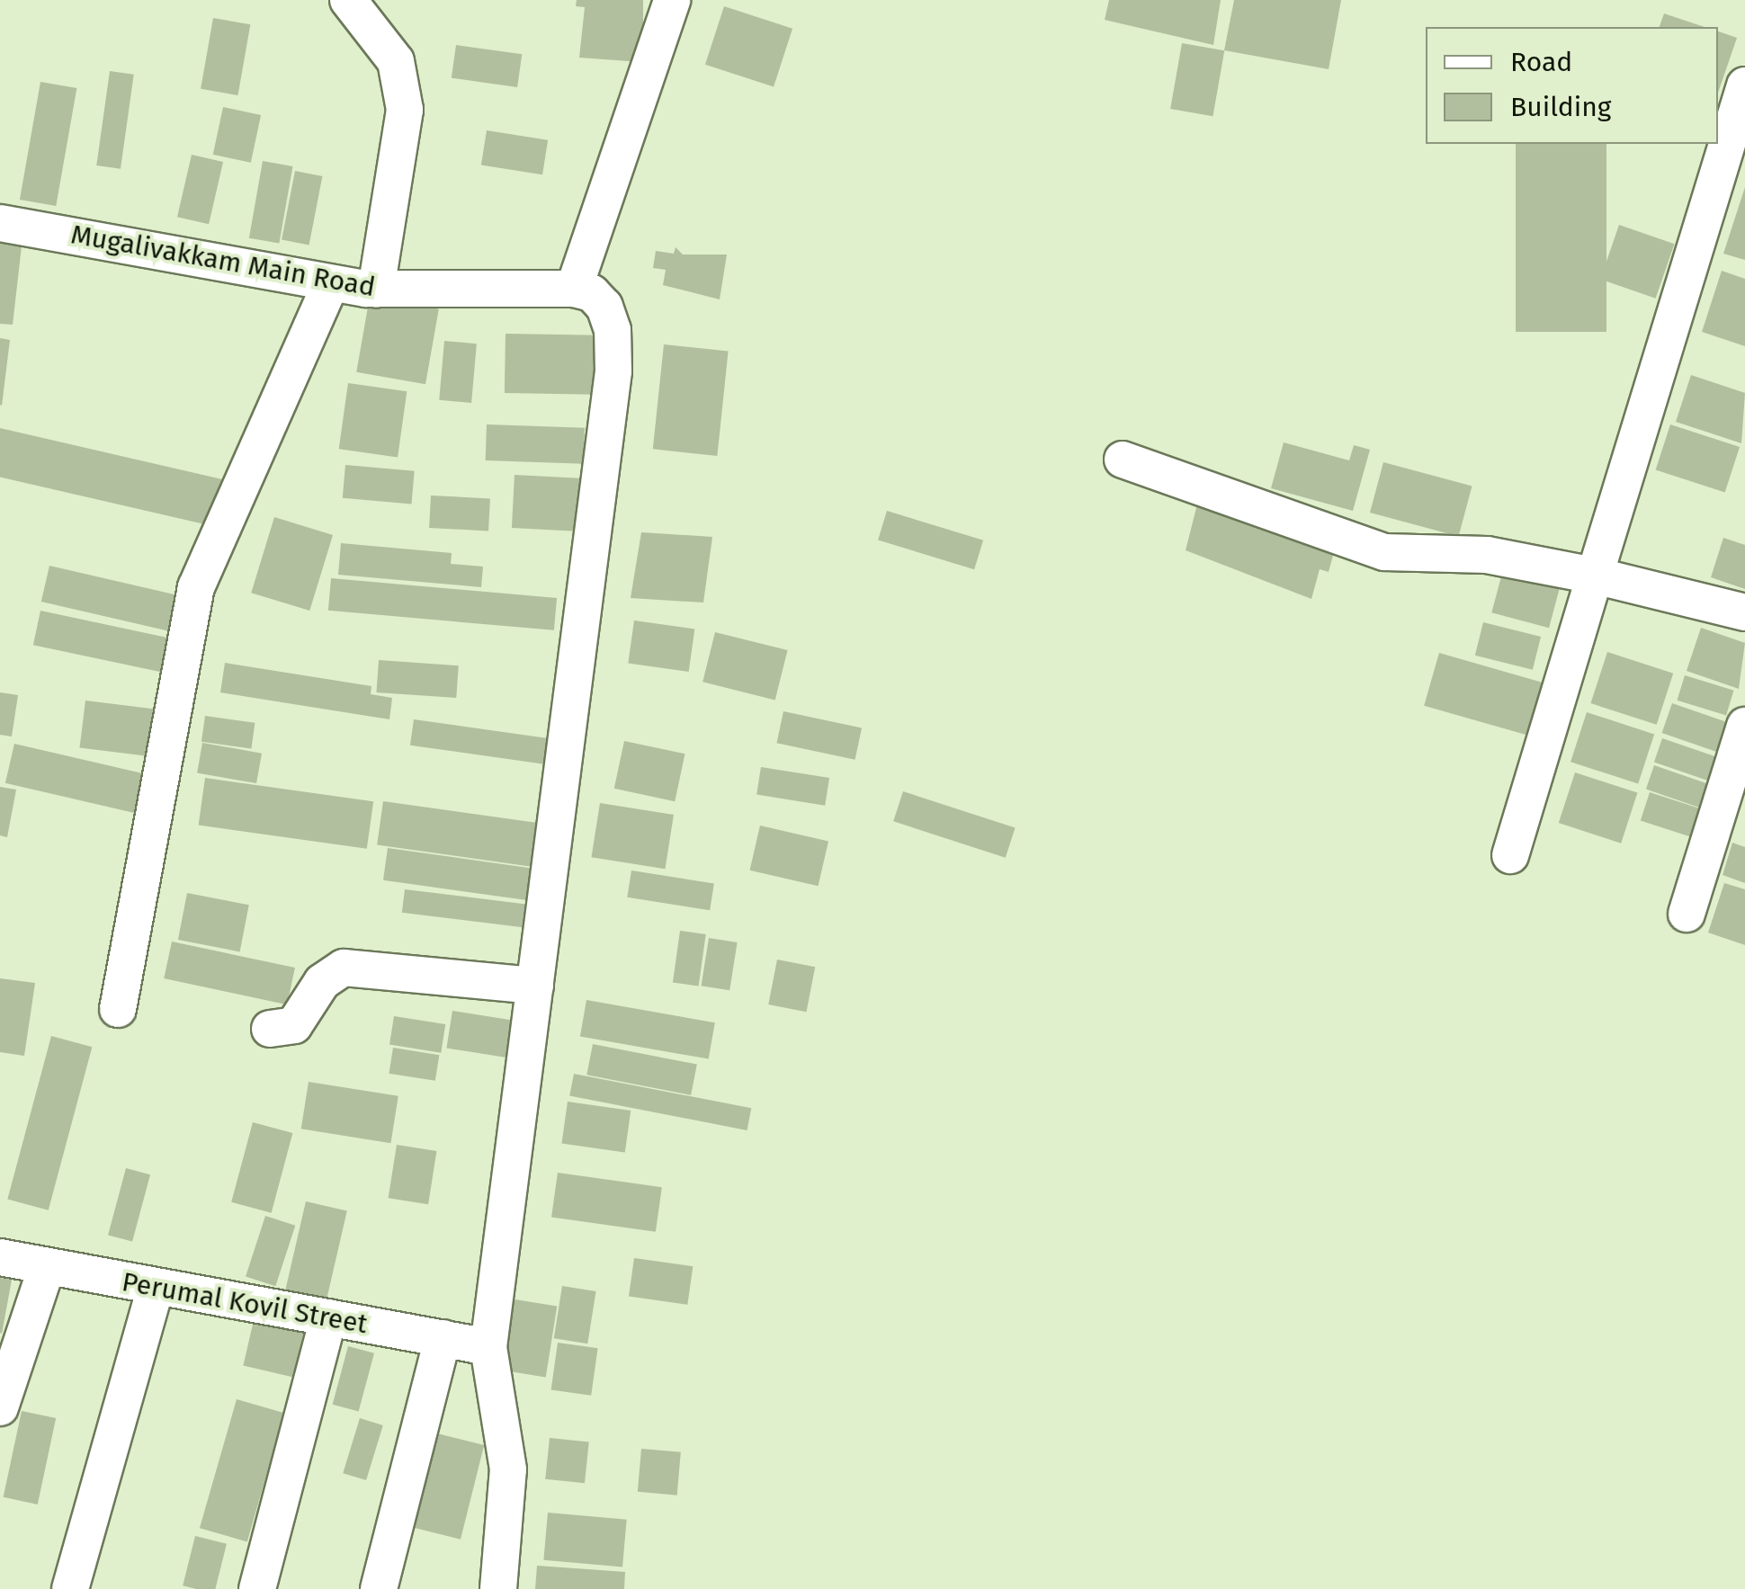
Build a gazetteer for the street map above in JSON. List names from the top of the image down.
{
  "streets": {
    "street": ["Mugalivakkam Main Road", "Perumal Kovil Street"]
  },
  "legend": ["Road", "Building"]
}
